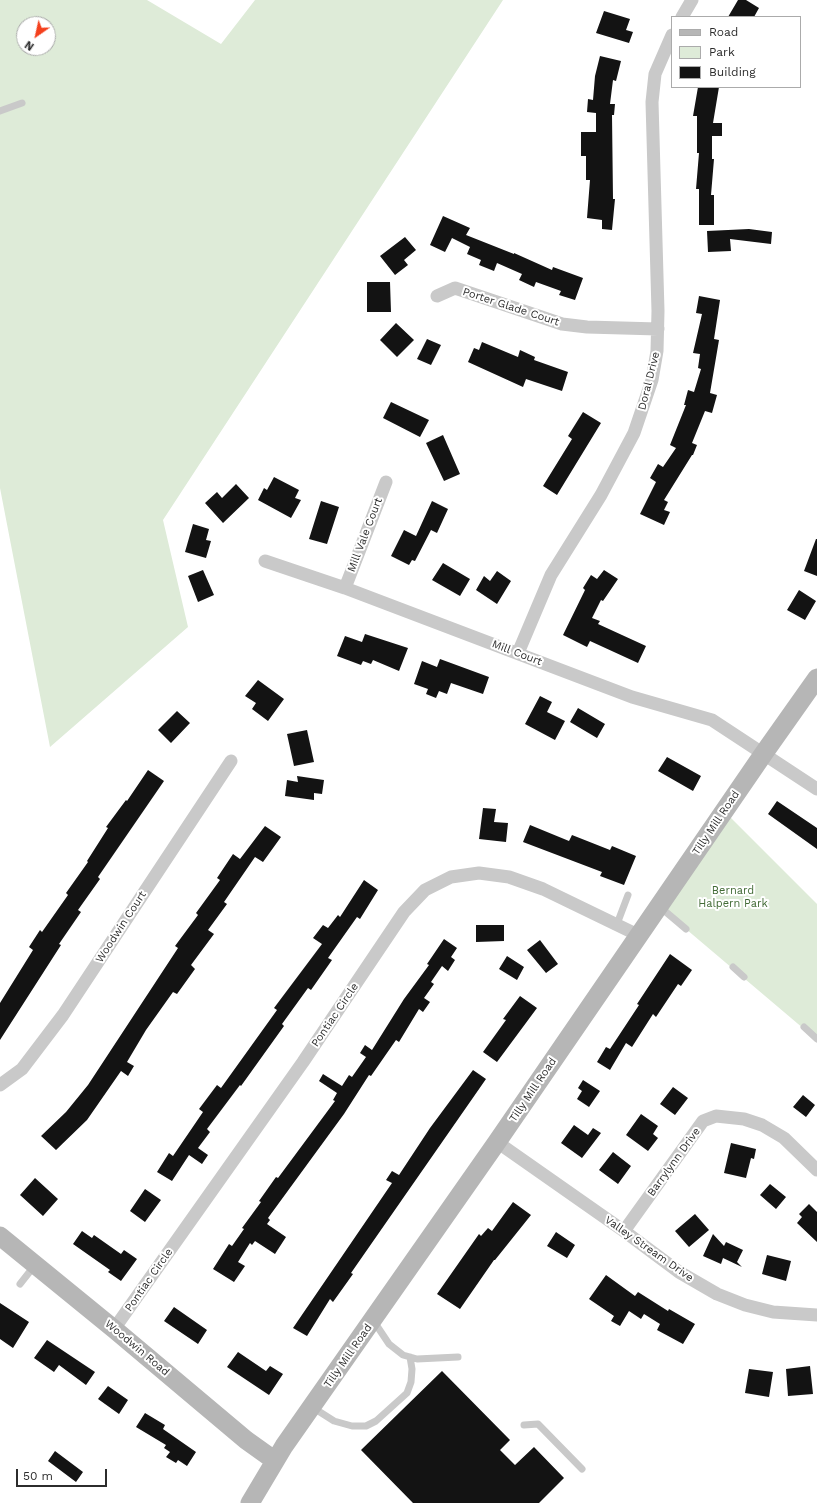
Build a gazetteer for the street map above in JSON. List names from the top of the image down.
{
  "streets": {
    "street": [
      "Porter Glade Court",
      "Doral Drive",
      "Mill Vale Court",
      "Mill Court",
      "Tilly Mill Road",
      "Woodwin Court",
      "Pontiac Circle",
      "Barrylynn Drive",
      "Valley Stream Drive",
      "Woodwin Road"
    ]
  },
  "crossings": [
    ["Porter Glade Court", "Doral Drive"],
    ["Doral Drive", "Mill Court"],
    ["Mill Vale Court", "Mill Court"],
    ["Mill Court", "Tilly Mill Road"],
    ["Tilly Mill Road", "Pontiac Circle"],
    ["Tilly Mill Road", "Valley Stream Drive"],
    ["Tilly Mill Road", "Woodwin Road"],
    ["Pontiac Circle", "Woodwin Road"],
    ["Barrylynn Drive", "Valley Stream Drive"]
  ],
  "parks": ["Bernard Halpern Park"],
  "legend": ["Road", "Park", "Building"],
  "scale_bar": "50 m",
  "north": "bottom left"
}
